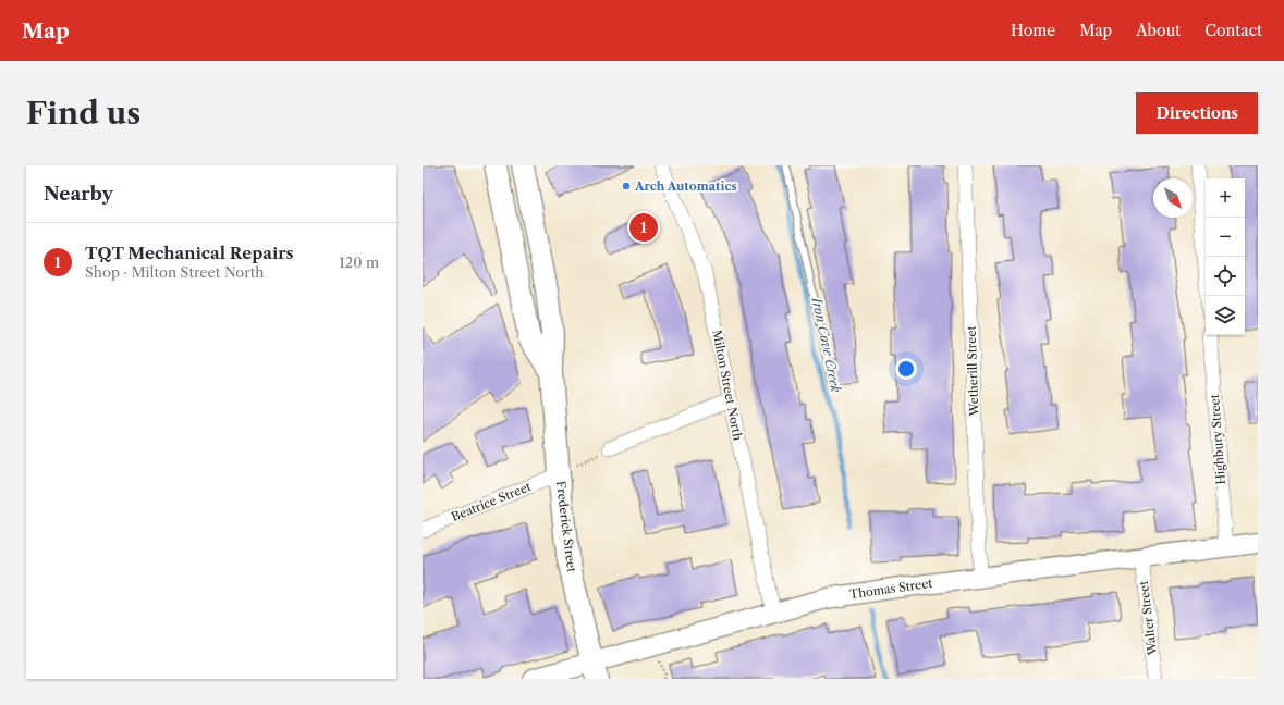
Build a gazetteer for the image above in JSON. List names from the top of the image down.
{
  "streets": {
    "main road": ["Frederick Street", "Thomas Street"],
    "street": [
      "Wetherill Street",
      "Milton Street North",
      "Highbury Street",
      "Beatrice Street",
      "Walter Street"
    ]
  },
  "crossings": [
    ["Wetherill Street", "Thomas Street"],
    ["Milton Street North", "Thomas Street"],
    ["Highbury Street", "Thomas Street"],
    ["Beatrice Street", "Frederick Street"],
    ["Frederick Street", "Thomas Street"],
    ["Thomas Street", "Walter Street"]
  ],
  "water": ["Iron Cove Creek"],
  "places": ["Arch Automatics"],
  "north": "bottom right",
  "page": {
    "header": "Map",
    "nav": [
      "Home",
      "Map",
      "About",
      "Contact"
    ],
    "buttons": "Directions",
    "title": "Find us",
    "heading": "Nearby",
    "map_buttons": ["+", "−"],
    "pins": "1",
    "list": [
      {
        "mark": "1",
        "name": "TQT Mechanical Repairs",
        "note": "Shop · Milton Street North",
        "value": "120 m"
      }
    ]
  }
}
